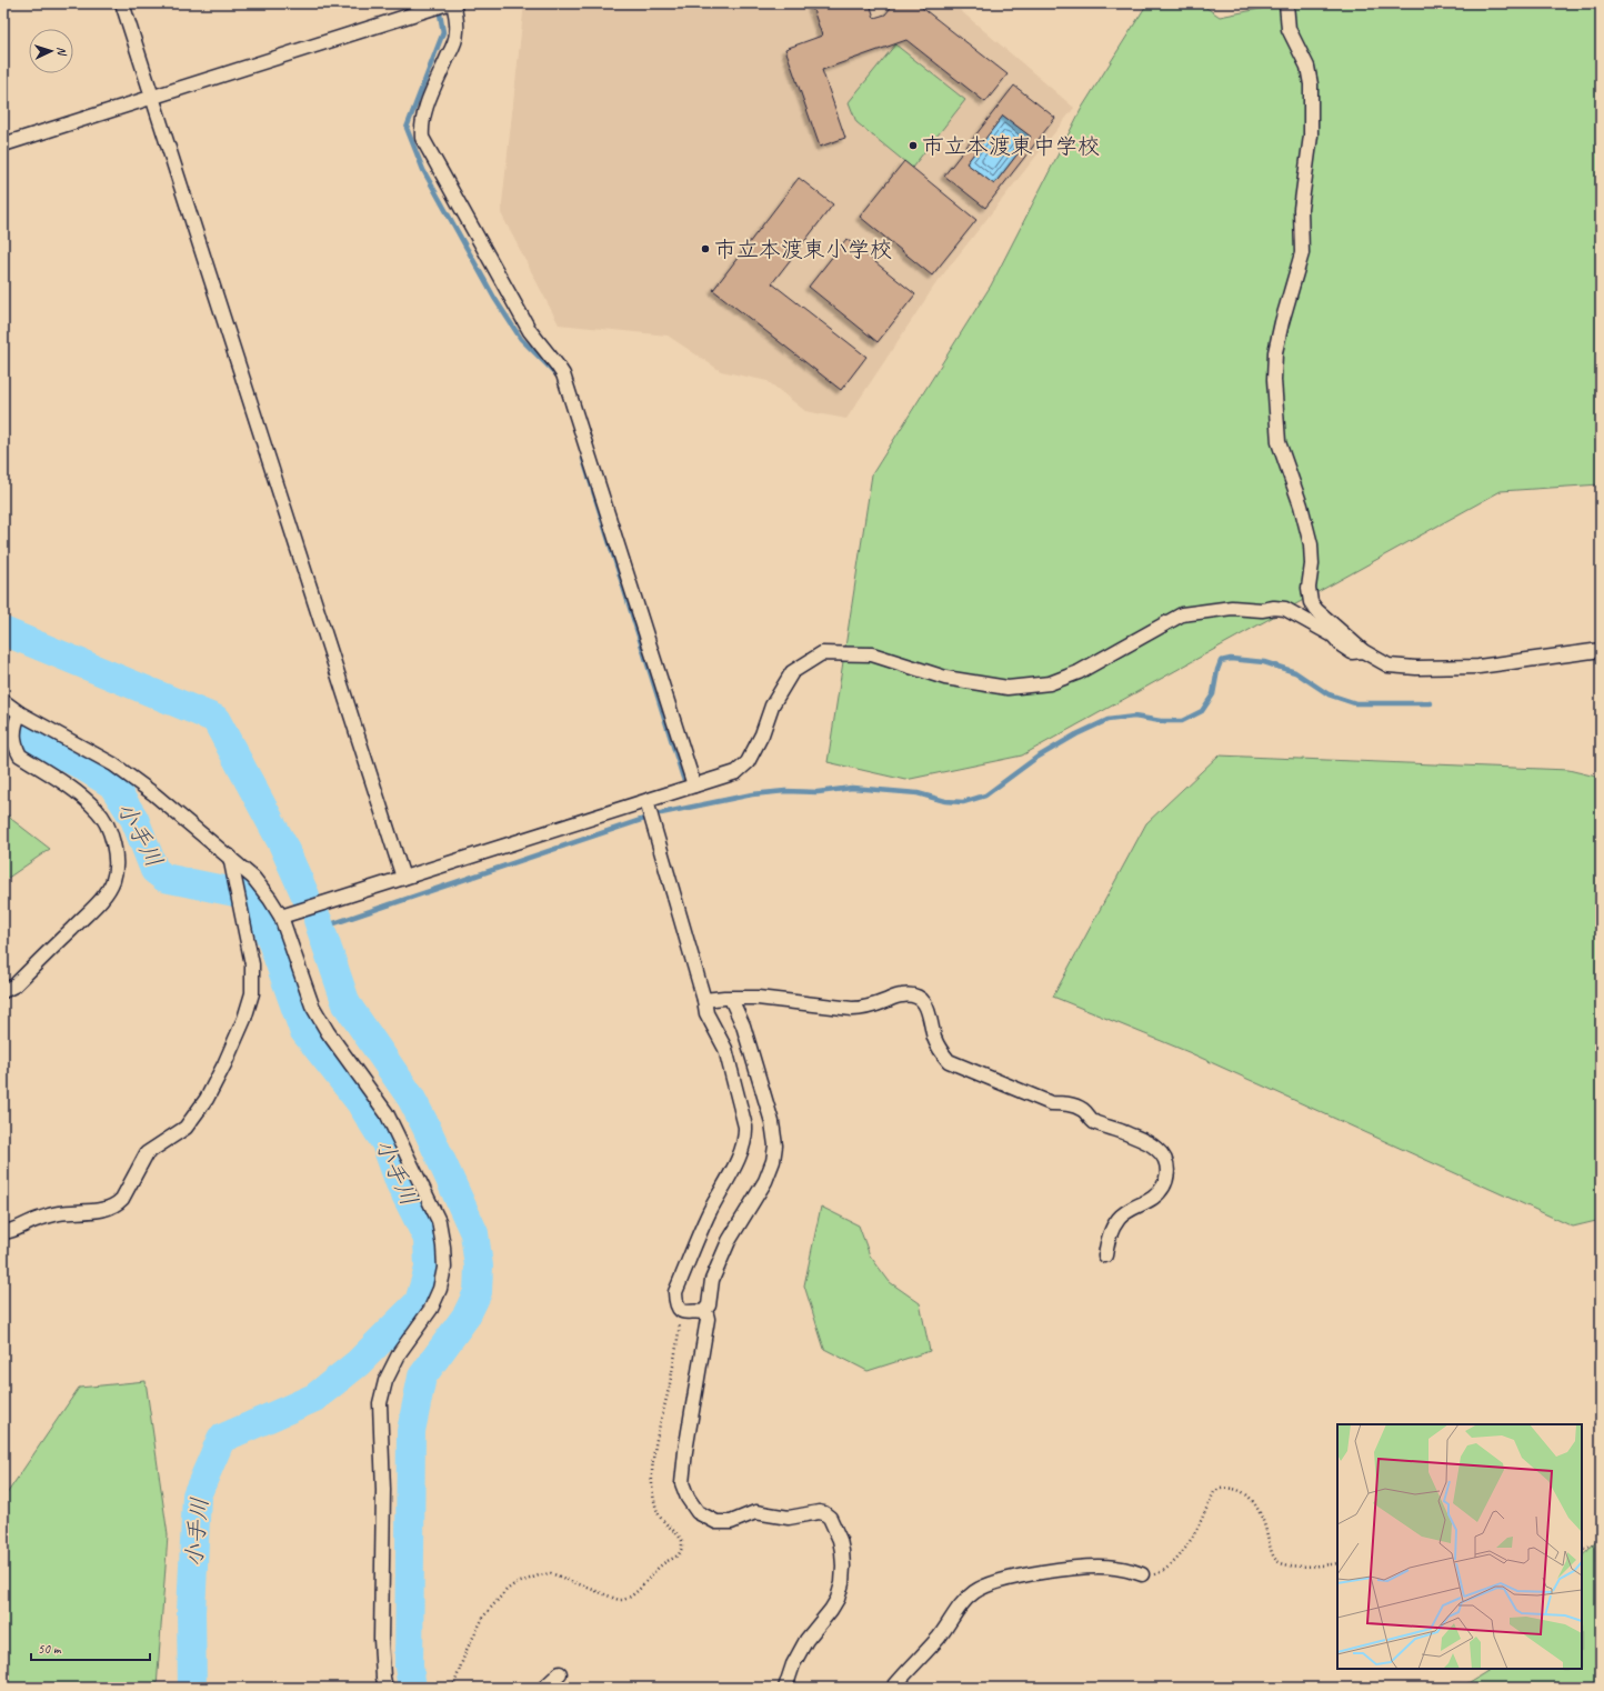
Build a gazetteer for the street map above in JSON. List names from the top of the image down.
{
  "water": ["小手川"],
  "places": ["市立本渡東中学校", "市立本渡東小学校"],
  "scale_bar": "50 m",
  "north": "right"
}
